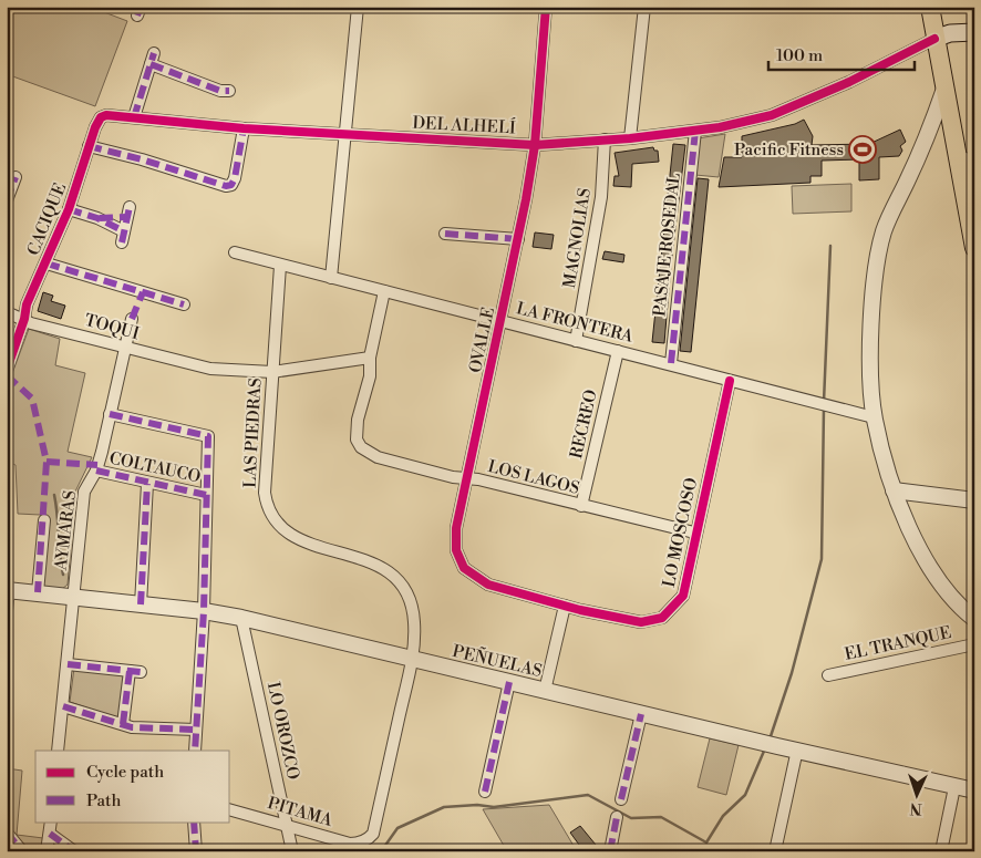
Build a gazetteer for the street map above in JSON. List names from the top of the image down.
{
  "streets": {
    "street": [
      "DEL ALHELÍ",
      "CACIQUE",
      "MAGNOLIAS",
      "PASAJE ROSEDAL",
      "LA FRONTERA",
      "TOQUI",
      "OVALLE",
      "RECREO",
      "LAS PIEDRAS",
      "COLTAUCO",
      "LOS LAGOS",
      "AYMARAS",
      "LO MOSCOSO",
      "EL TRANQUE",
      "PEÑUELAS",
      "LO OROZCO",
      "PITAMA"
    ]
  },
  "crossings": [
    ["DEL ALHELÍ", "CACIQUE"],
    ["DEL ALHELÍ", "MAGNOLIAS"],
    ["DEL ALHELÍ", "PASAJE ROSEDAL"],
    ["DEL ALHELÍ", "OVALLE"],
    ["CACIQUE", "TOQUI"],
    ["MAGNOLIAS", "LA FRONTERA"],
    ["PASAJE ROSEDAL", "LA FRONTERA"],
    ["LA FRONTERA", "OVALLE"],
    ["LA FRONTERA", "RECREO"],
    ["LA FRONTERA", "LAS PIEDRAS"],
    ["LA FRONTERA", "LOS LAGOS"],
    ["LA FRONTERA", "LO MOSCOSO"],
    ["TOQUI", "LAS PIEDRAS"],
    ["TOQUI", "LOS LAGOS"],
    ["TOQUI", "AYMARAS"],
    ["OVALLE", "LOS LAGOS"],
    ["OVALLE", "LO MOSCOSO"],
    ["RECREO", "LOS LAGOS"],
    ["LAS PIEDRAS", "PEÑUELAS"],
    ["LAS PIEDRAS", "PITAMA"],
    ["COLTAUCO", "AYMARAS"],
    ["LOS LAGOS", "LO MOSCOSO"],
    ["AYMARAS", "PEÑUELAS"],
    ["PEÑUELAS", "LO OROZCO"],
    ["LO OROZCO", "PITAMA"]
  ],
  "places": {
    "sports": ["Pacific Fitness"]
  },
  "legend": ["Cycle path", "Path"],
  "scale_bar": "100 m",
  "north": "bottom"
}
